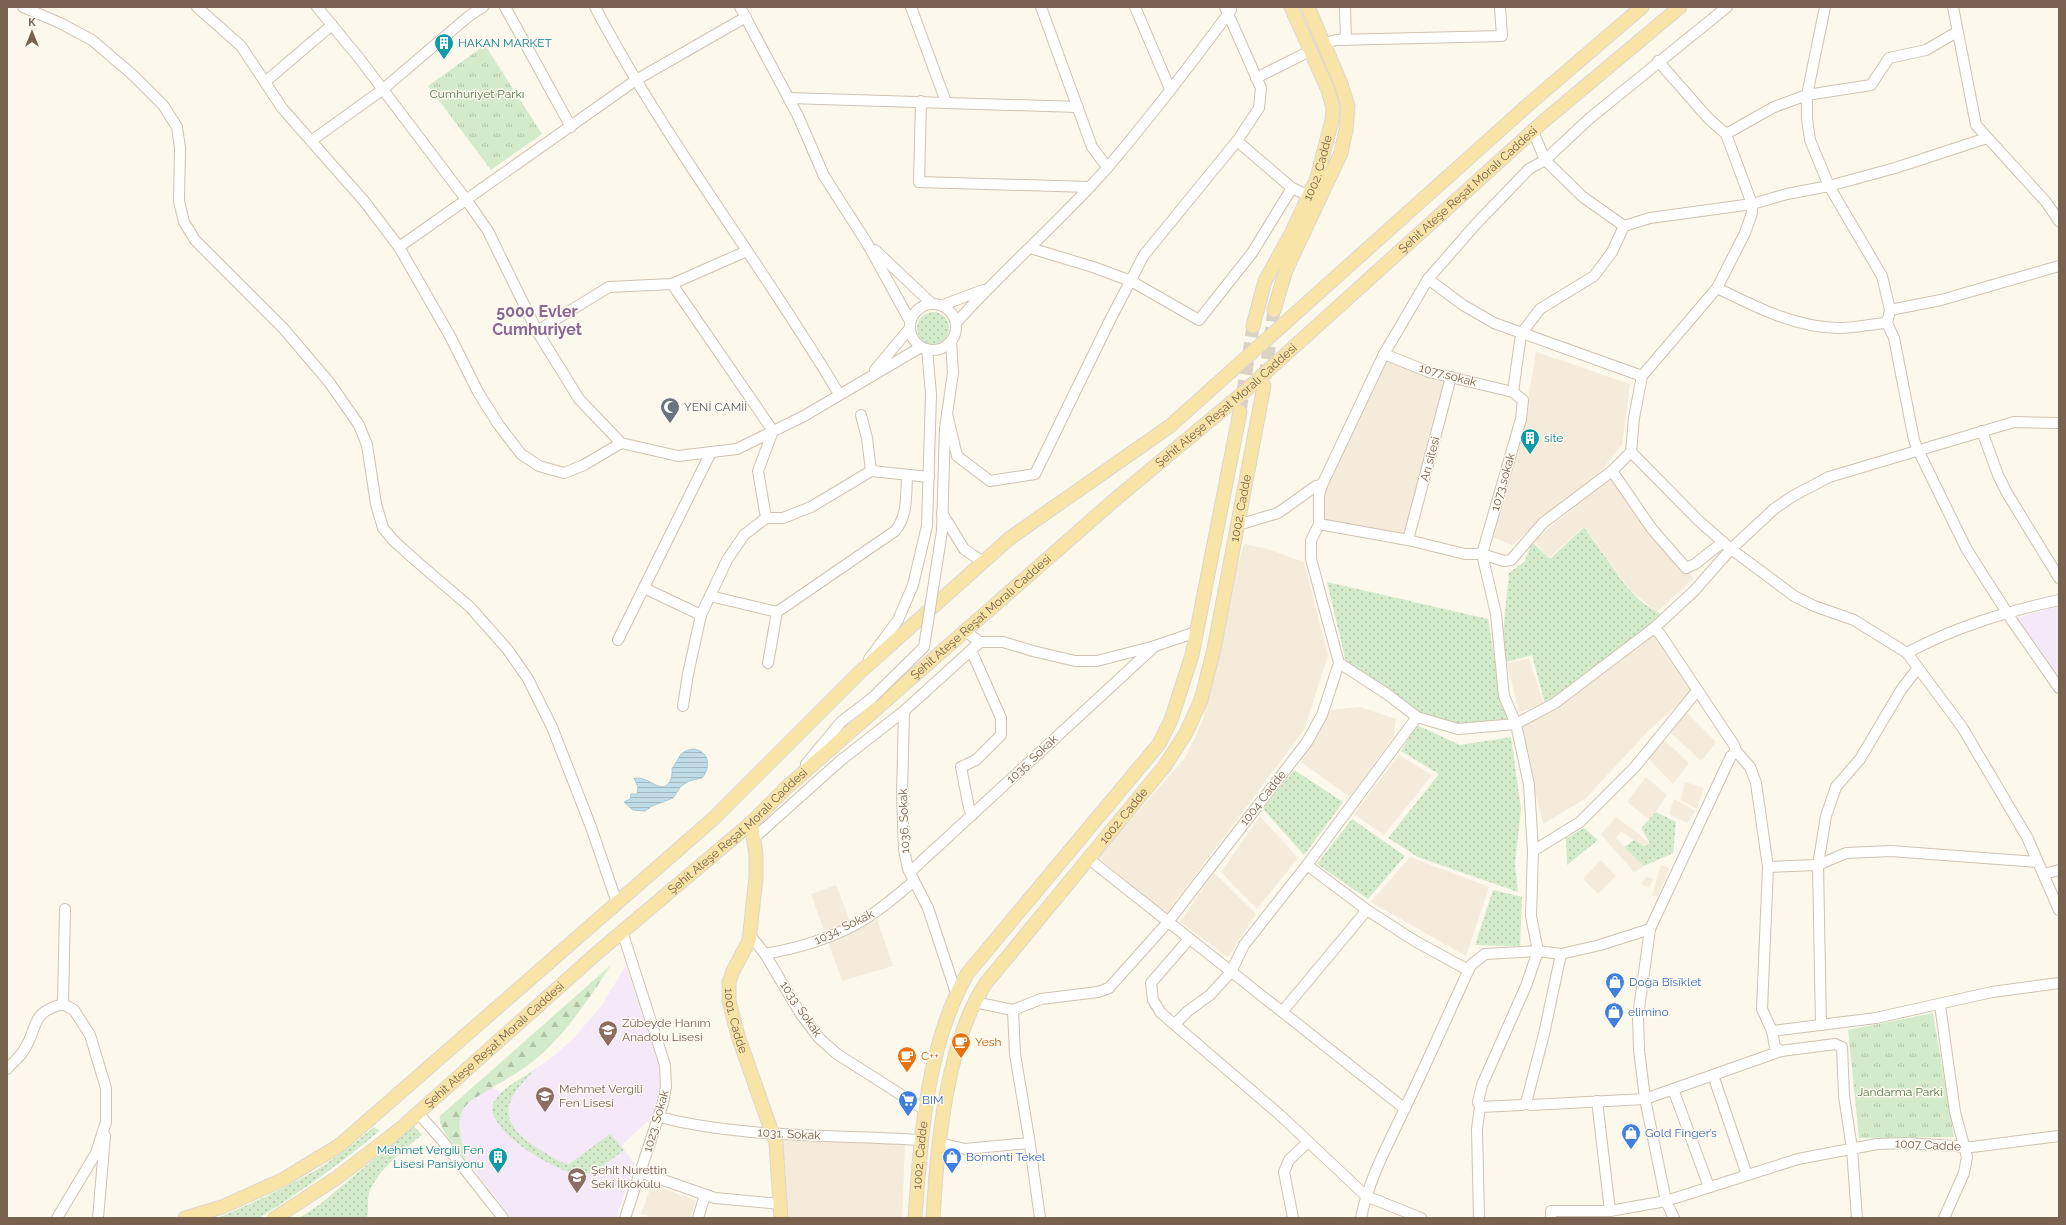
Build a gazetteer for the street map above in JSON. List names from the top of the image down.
{
  "streets": {
    "main road": ["1002. Cadde", "Şehit Ateşe Reşat Moralı Caddesi", "1001. Cadde"],
    "street": [
      "1077.sokak",
      "Arı sitesi",
      "1073.sokak",
      "1035. Sokak",
      "1004 Cadde",
      "1036. Sokak",
      "1034. Sokak",
      "1033. Sokak",
      "1023. Sokak",
      "1031. Sokak",
      "1007 Cadde"
    ]
  },
  "crossings": [
    ["1002. Cadde", "1036. Sokak"],
    ["1002. Cadde", "1033. Sokak"],
    ["1002. Cadde", "1031. Sokak"],
    ["Şehit Ateşe Reşat Moralı Caddesi", "1001. Cadde"],
    ["Şehit Ateşe Reşat Moralı Caddesi", "1023. Sokak"],
    ["1077.sokak", "Arı sitesi"],
    ["1077.sokak", "1073.sokak"],
    ["1035. Sokak", "1036. Sokak"],
    ["1035. Sokak", "1034. Sokak"],
    ["1036. Sokak", "1034. Sokak"],
    ["1034. Sokak", "1033. Sokak"],
    ["1033. Sokak", "1001. Cadde"],
    ["1001. Cadde", "1031. Sokak"],
    ["1023. Sokak", "1031. Sokak"]
  ],
  "districts": ["5000 Evler Cumhuriyet"],
  "parks": ["Cumhuriyet Parkı", "Jandarma Parki"],
  "places": {
    "building": ["HAKAN MARKET", "site", "Mehmet Vergili Fen Lisesi Pansiyonu"],
    "mosque": ["YENİ CAMİİ"],
    "shop": [
      "Doğa Bīsīklet",
      "elimino",
      "Gold Finger’s",
      "Bomonti Tekel"
    ],
    "school or university": ["Zübeyde Hanım Anadolu Lisesi", "Mehmet Vergili Fen Lisesi", "Şehit Nurettin Seki İlkokulu"],
    "cafe": ["Yesh", "C++"],
    "supermarket": ["BIM"]
  },
  "north": "top"
}
